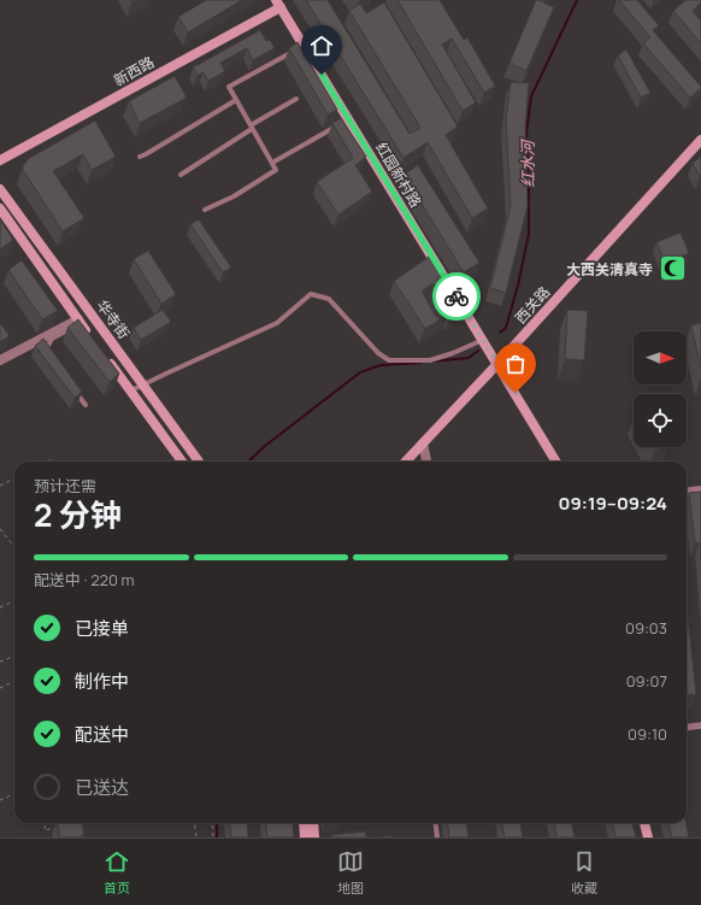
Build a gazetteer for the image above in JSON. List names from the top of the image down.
{
  "streets": {
    "main road": [
      "新西路",
      "红园新村路",
      "西关路",
      "华寺街"
    ]
  },
  "crossings": [
    ["新西路", "红园新村路"],
    ["红园新村路", "西关路"]
  ],
  "water": ["红水河"],
  "places": {
    "mosque": ["大西关清真寺"]
  },
  "north": "right",
  "page": {
    "heading": ["2 分钟", "预计还需", "09:19–09:24"],
    "bar": "配送中 · 220 m",
    "list": [
      ["已接单", "09:03"],
      ["制作中", "09:07"],
      ["配送中", "09:10"],
      "已送达"
    ],
    "tabs": ["首页", "地图", "收藏"]
  }
}
